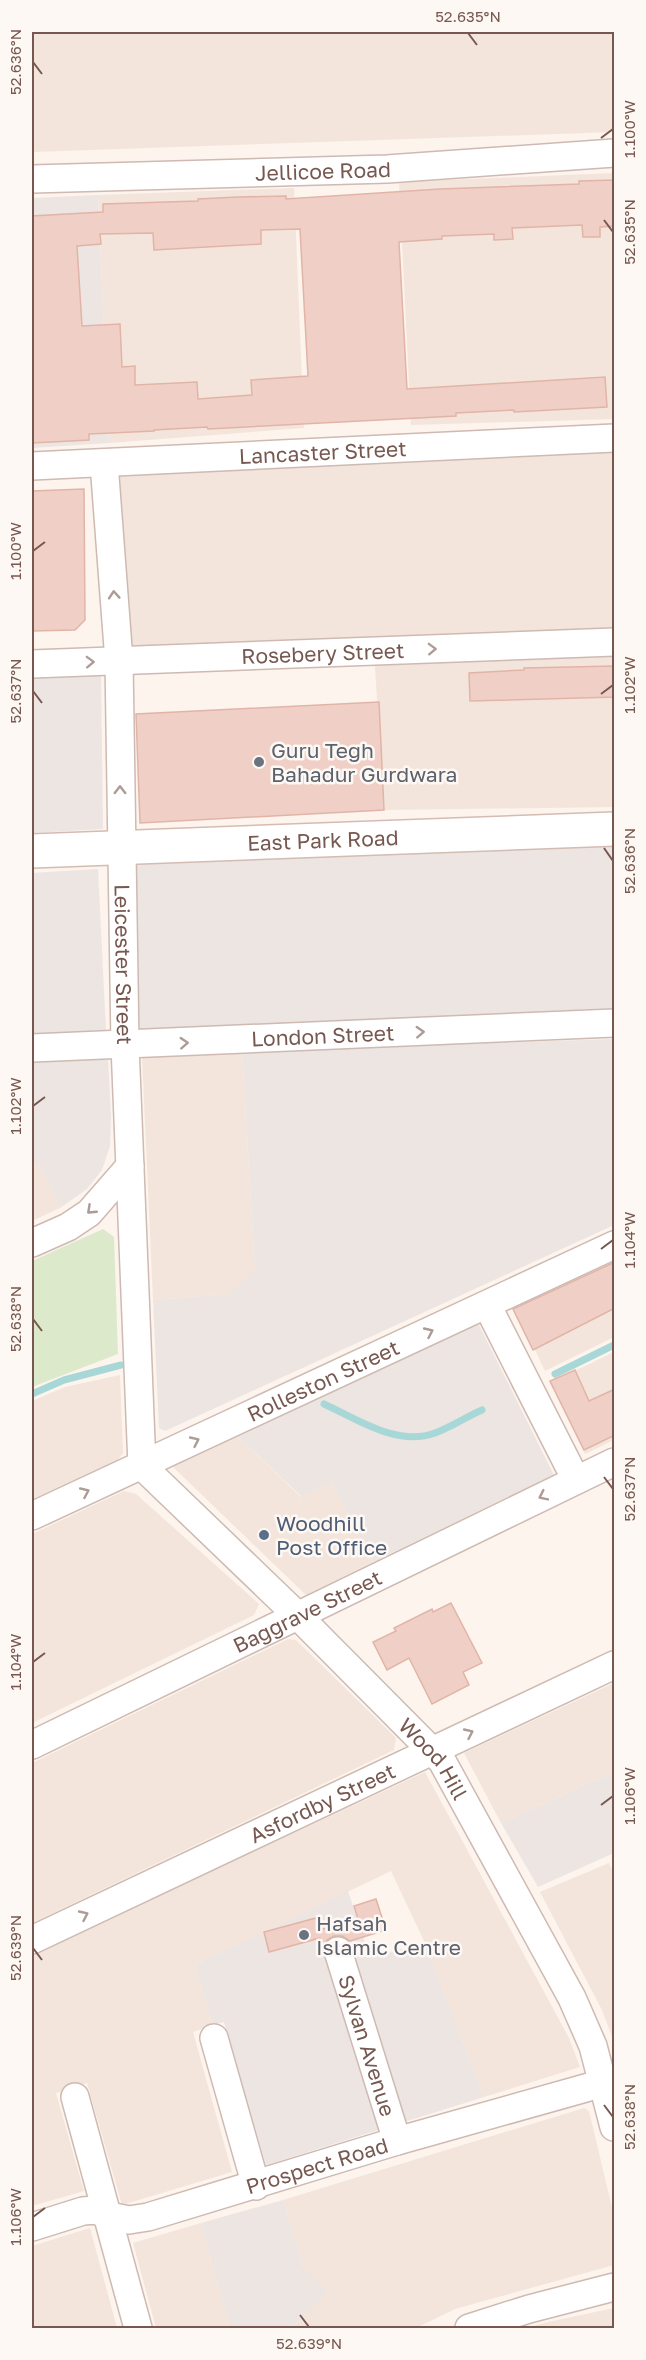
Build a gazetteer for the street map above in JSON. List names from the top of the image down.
{
  "streets": {
    "main road": ["East Park Road"],
    "street": [
      "Jellicoe Road",
      "Lancaster Street",
      "Rosebery Street",
      "Leicester Street",
      "London Street",
      "Rolleston Street",
      "Baggrave Street",
      "Wood Hill",
      "Asfordby Street",
      "Sylvan Avenue",
      "Prospect Road"
    ]
  },
  "crossings": [
    ["Lancaster Street", "Leicester Street"],
    ["Rosebery Street", "Leicester Street"],
    ["East Park Road", "Leicester Street"],
    ["Leicester Street", "London Street"],
    ["Leicester Street", "Rolleston Street"],
    ["Leicester Street", "Wood Hill"],
    ["Rolleston Street", "Wood Hill"],
    ["Baggrave Street", "Wood Hill"],
    ["Wood Hill", "Asfordby Street"],
    ["Wood Hill", "Prospect Road"],
    ["Sylvan Avenue", "Prospect Road"]
  ],
  "one_way": [
    "Rosebery Street",
    "Leicester Street",
    "London Street",
    "Rolleston Street",
    "Baggrave Street",
    "Asfordby Street"
  ],
  "places": ["Guru Tegh Bahadur Gurdwara", "Woodhill Post Office", "Hafsah Islamic Centre"],
  "coordinates": [
    "52.635°N",
    "52.636°N",
    "1.100°W",
    "1.102°W",
    "52.637°N",
    "1.104°W",
    "52.638°N",
    "1.106°W",
    "52.639°N"
  ]
}
